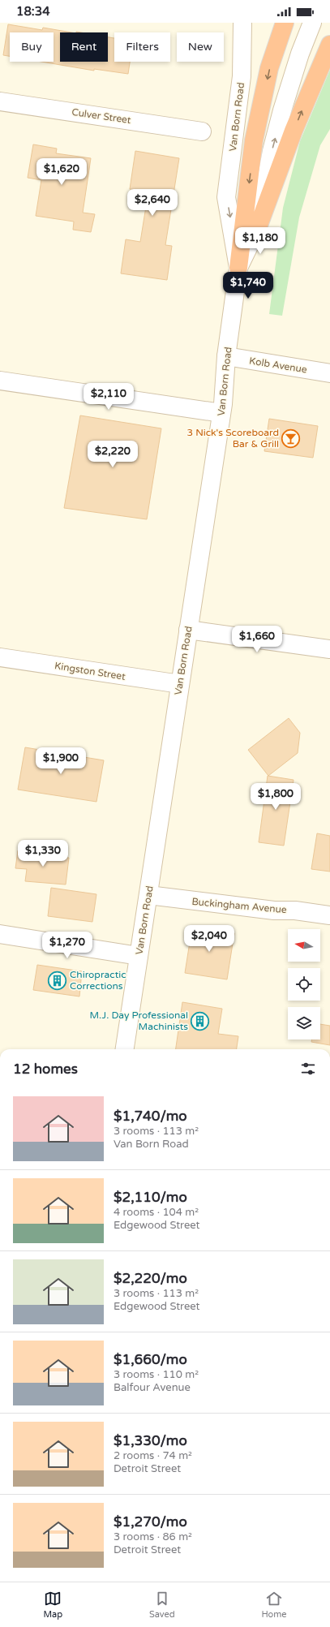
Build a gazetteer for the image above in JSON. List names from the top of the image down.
{
  "streets": {
    "main road": [
      "Culver Street",
      "Van Born Road",
      "Kolb Avenue",
      "Kingston Street",
      "Buckingham Avenue"
    ]
  },
  "crossings": [
    ["Van Born Road", "Kolb Avenue"],
    ["Van Born Road", "Kingston Street"],
    ["Van Born Road", "Buckingham Avenue"]
  ],
  "places": {
    "bar": ["3 Nick's Scoreboard Bar & Grill"],
    "building": ["Chiropractic Corrections", "M.J. Day Professional Machinists"]
  },
  "north": "left",
  "page": {
    "status": "18:34",
    "chip": [
      "Buy",
      "Rent",
      "Filters",
      "New"
    ],
    "price": [
      "$1,620",
      "$2,640",
      "$1,180",
      "$1,740",
      "$2,110",
      "$2,220",
      "$1,660",
      "$1,900",
      "$1,800",
      "$1,330",
      "$2,040",
      "$1,270"
    ],
    "heading": "12 homes",
    "list": [
      {
        "name": "$1,740/mo",
        "note": "3 rooms · 113 m² · Van Born Road"
      },
      {
        "name": "$2,110/mo",
        "note": "4 rooms · 104 m² · Edgewood Street"
      },
      {
        "name": "$2,220/mo",
        "note": "3 rooms · 113 m² · Edgewood Street"
      },
      {
        "name": "$1,660/mo",
        "note": "3 rooms · 110 m² · Balfour Avenue"
      },
      {
        "name": "$1,330/mo",
        "note": "2 rooms · 74 m² · Detroit Street"
      },
      {
        "name": "$1,270/mo",
        "note": "3 rooms · 86 m² · Detroit Street"
      }
    ],
    "tabs": ["Map", "Saved", "Home"]
  }
}
